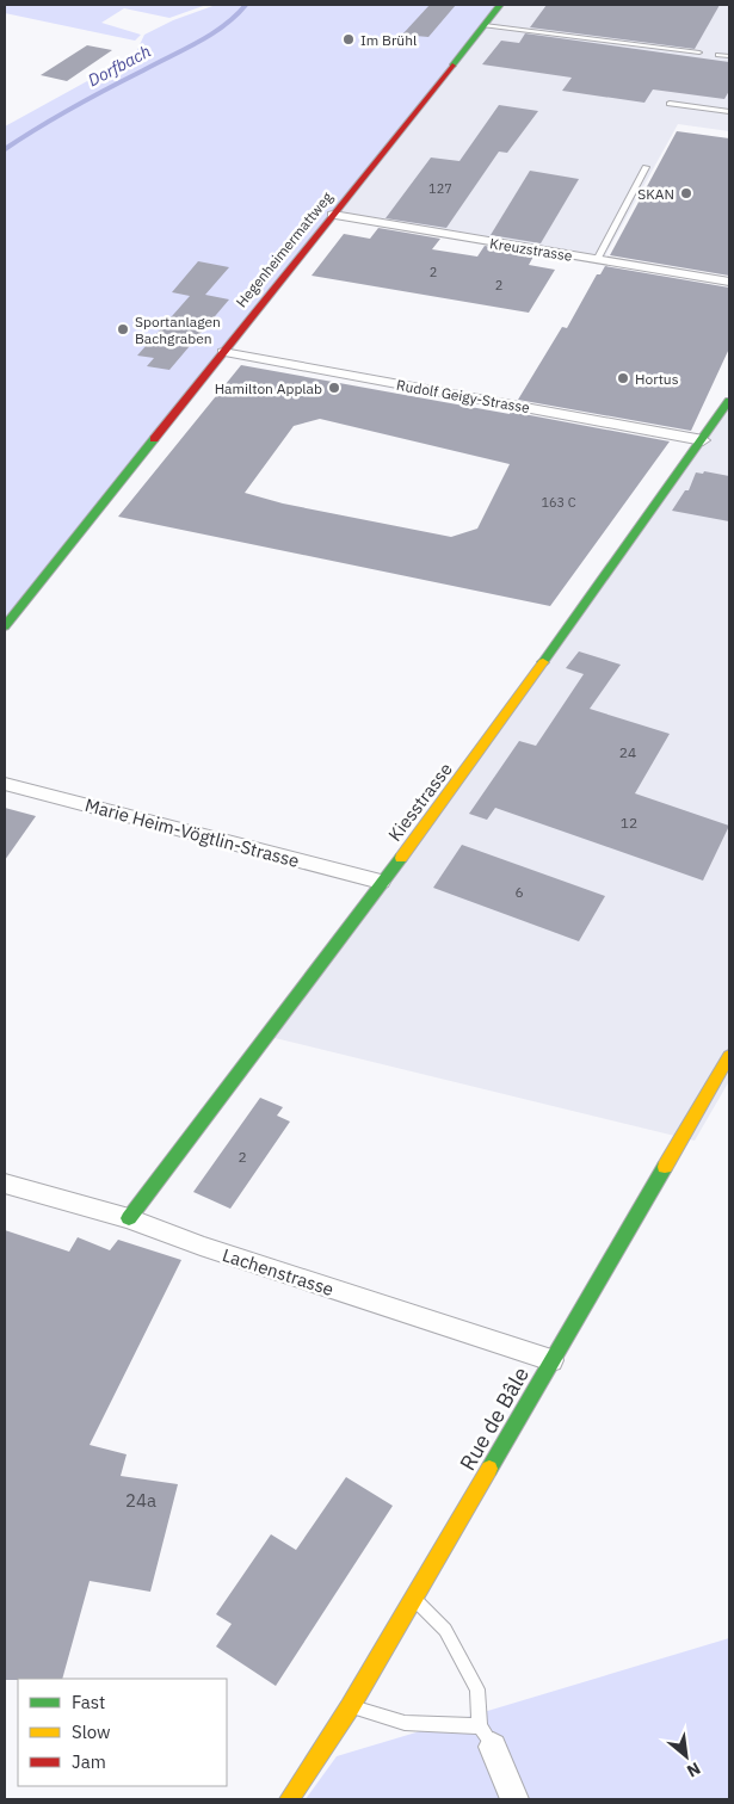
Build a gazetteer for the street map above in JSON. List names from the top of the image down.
{
  "streets": {
    "street": [
      "Hegenheimermattweg",
      "Kreuzstrasse",
      "Rudolf Geigy-Strasse",
      "Kiesstrasse",
      "Marie Heim-Vögtlin-Strasse",
      "Lachenstrasse",
      "Rue de Bâle"
    ]
  },
  "crossings": [
    ["Hegenheimermattweg", "Kreuzstrasse"],
    ["Hegenheimermattweg", "Rudolf Geigy-Strasse"],
    ["Rudolf Geigy-Strasse", "Kiesstrasse"],
    ["Kiesstrasse", "Marie Heim-Vögtlin-Strasse"],
    ["Kiesstrasse", "Lachenstrasse"],
    ["Lachenstrasse", "Rue de Bâle"]
  ],
  "water": ["Dorfbach"],
  "places": [
    "Im Brühl",
    "SKAN",
    "Sportanlagen Bachgraben",
    "Hortus",
    "Hamilton Applab"
  ],
  "house_numbers": [
    "127",
    "2",
    "2",
    "163 C",
    "24",
    "12",
    "6",
    "2",
    "24a"
  ],
  "legend": ["Fast", "Slow", "Jam"],
  "north": "bottom right"
}
